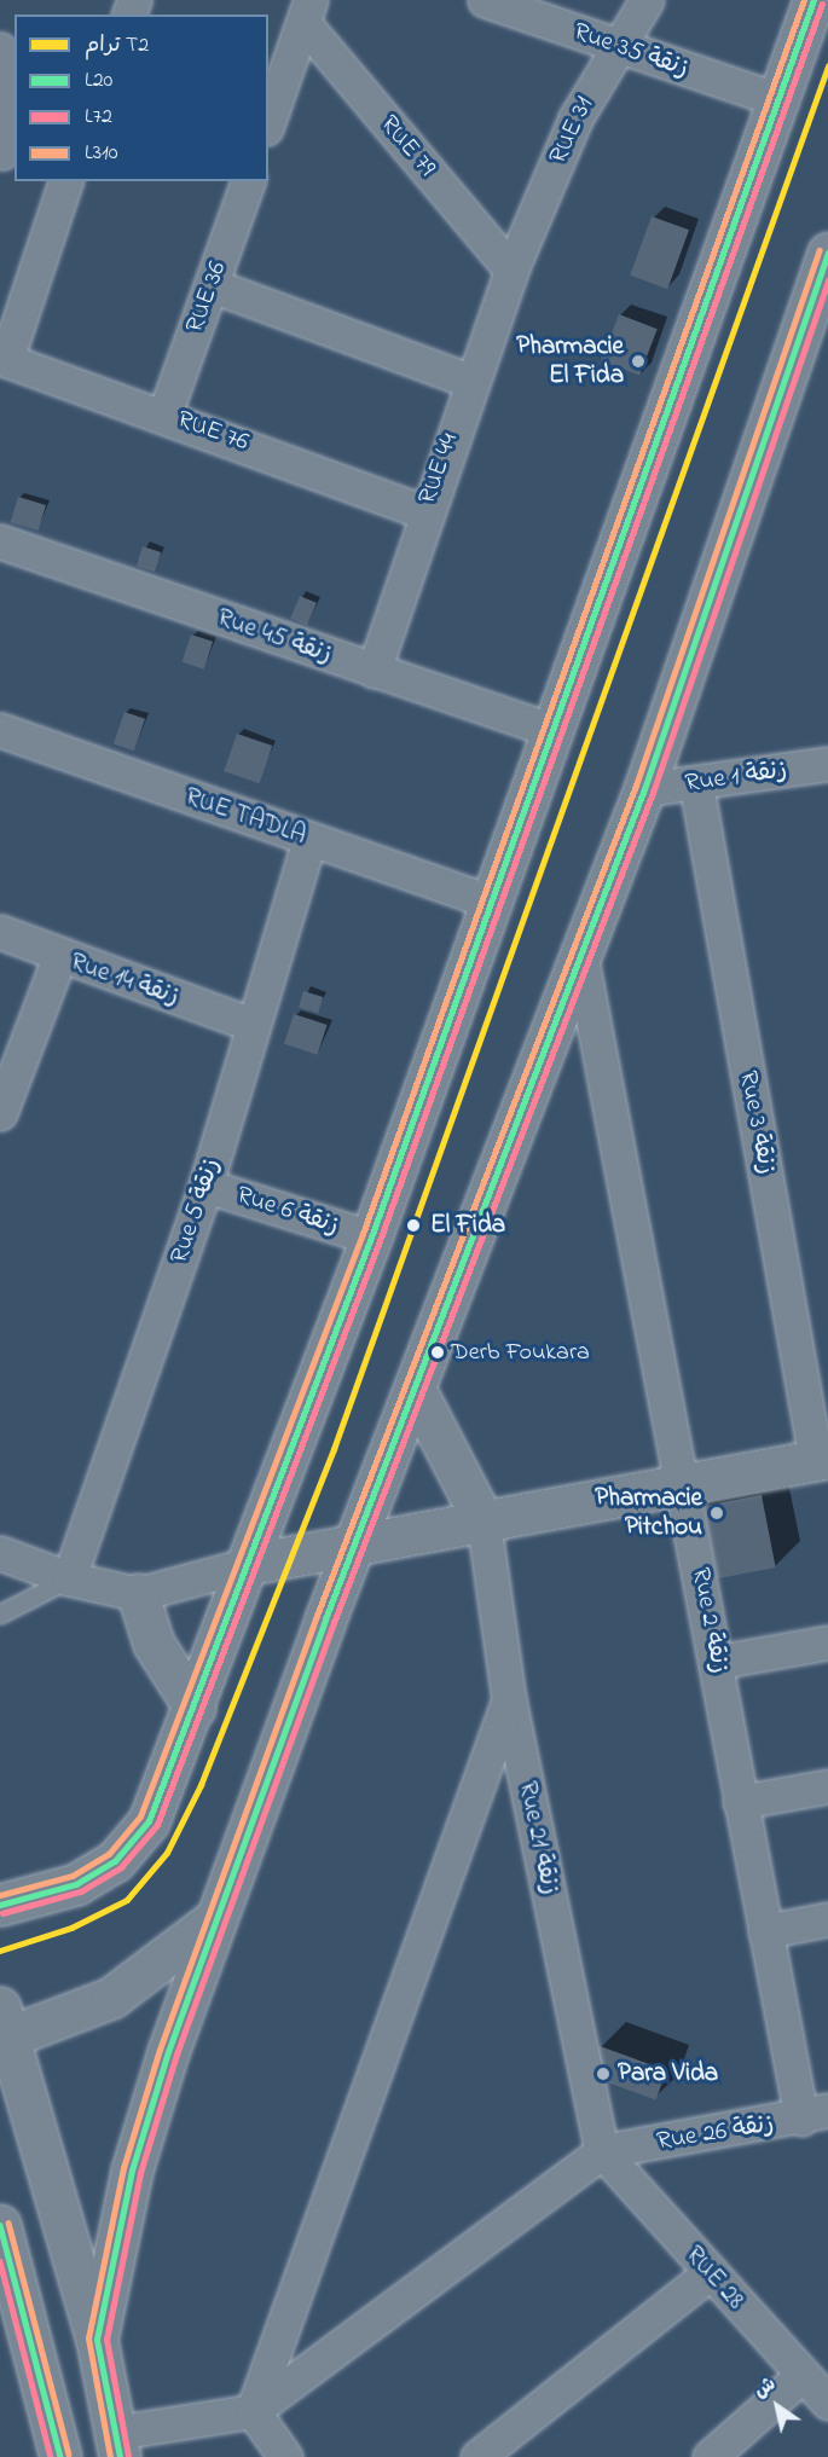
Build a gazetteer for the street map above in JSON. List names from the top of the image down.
{
  "streets": {
    "street": [
      "Rue 35 زنقة",
      "RUE 31",
      "RUE 79",
      "RUE 36",
      "RUE 76",
      "RUE 44",
      "Rue 45 زنقة",
      "Rue 1 زنقة",
      "RUE TADLA",
      "Rue 14 زنقة",
      "Rue 3 زنقة",
      "Rue 5 زنقة",
      "Rue 6 زنقة",
      "Rue 2 زنقة",
      "Rue 21 زنقة",
      "Rue 26 زنقة",
      "RUE 28"
    ]
  },
  "crossings": [
    ["Rue 35 زنقة", "RUE 31"],
    ["RUE 31", "RUE 79"],
    ["RUE 31", "RUE 44"],
    ["RUE 79", "RUE 44"],
    ["RUE 36", "RUE 76"],
    ["RUE 76", "RUE 44"],
    ["RUE 44", "Rue 45 زنقة"],
    ["Rue 1 زنقة", "Rue 3 زنقة"],
    ["RUE TADLA", "Rue 5 زنقة"],
    ["Rue 14 زنقة", "Rue 5 زنقة"],
    ["Rue 5 زنقة", "Rue 6 زنقة"],
    ["Rue 2 زنقة", "Rue 26 زنقة"],
    ["Rue 21 زنقة", "Rue 26 زنقة"],
    ["Rue 21 زنقة", "RUE 28"],
    ["Rue 26 زنقة", "RUE 28"]
  ],
  "places": [
    "Pharmacie El Fida",
    "El Fida",
    "Derb Foukara",
    "Pharmacie Pitchou",
    "Para Vida"
  ],
  "lines": [
    "transit line L20",
    "transit line L310",
    "transit line L72",
    "tram line T2"
  ],
  "legend": [
    "ترام T2",
    "L20",
    "L72",
    "L310"
  ],
  "north": "top left"
}
